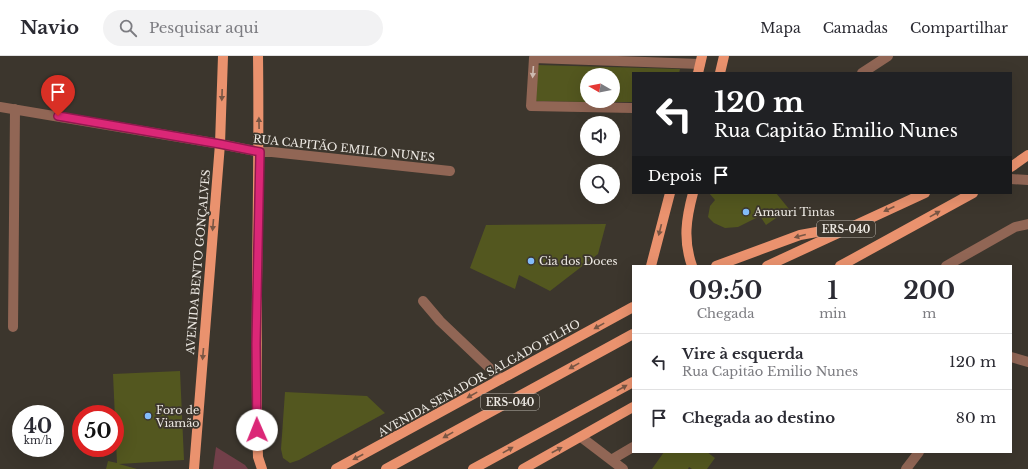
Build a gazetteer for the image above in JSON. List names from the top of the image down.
{
  "streets": {
    "main road": ["ERS-040", "AVENIDA BENTO GONÇALVES", "AVENIDA SENADOR SALGADO FILHO"],
    "street": ["RUA CAPITÃO EMILIO NUNES"]
  },
  "crossings": [
    ["RUA CAPITÃO EMILIO NUNES", "AVENIDA BENTO GONÇALVES"]
  ],
  "places": ["Amauri Tintas", "Cia dos Doces", "Foro de Viamão"],
  "north": "left",
  "page": {
    "header": "Navio",
    "search": "Pesquisar aqui",
    "nav": ["Mapa", "Camadas", "Compartilhar"],
    "turn": ["120 m", "Rua Capitão Emilio Nunes"],
    "then": "Depois",
    "eta": [
      "09:50",
      "Chegada",
      "1",
      "min",
      "200",
      "m"
    ],
    "list": [
      {
        "name": "Vire à esquerda",
        "note": "Rua Capitão Emilio Nunes",
        "value": "120 m"
      },
      {
        "name": "Chegada ao destino",
        "value": "80 m"
      }
    ],
    "speed": "40 km/h",
    "limit": "50"
  }
}
